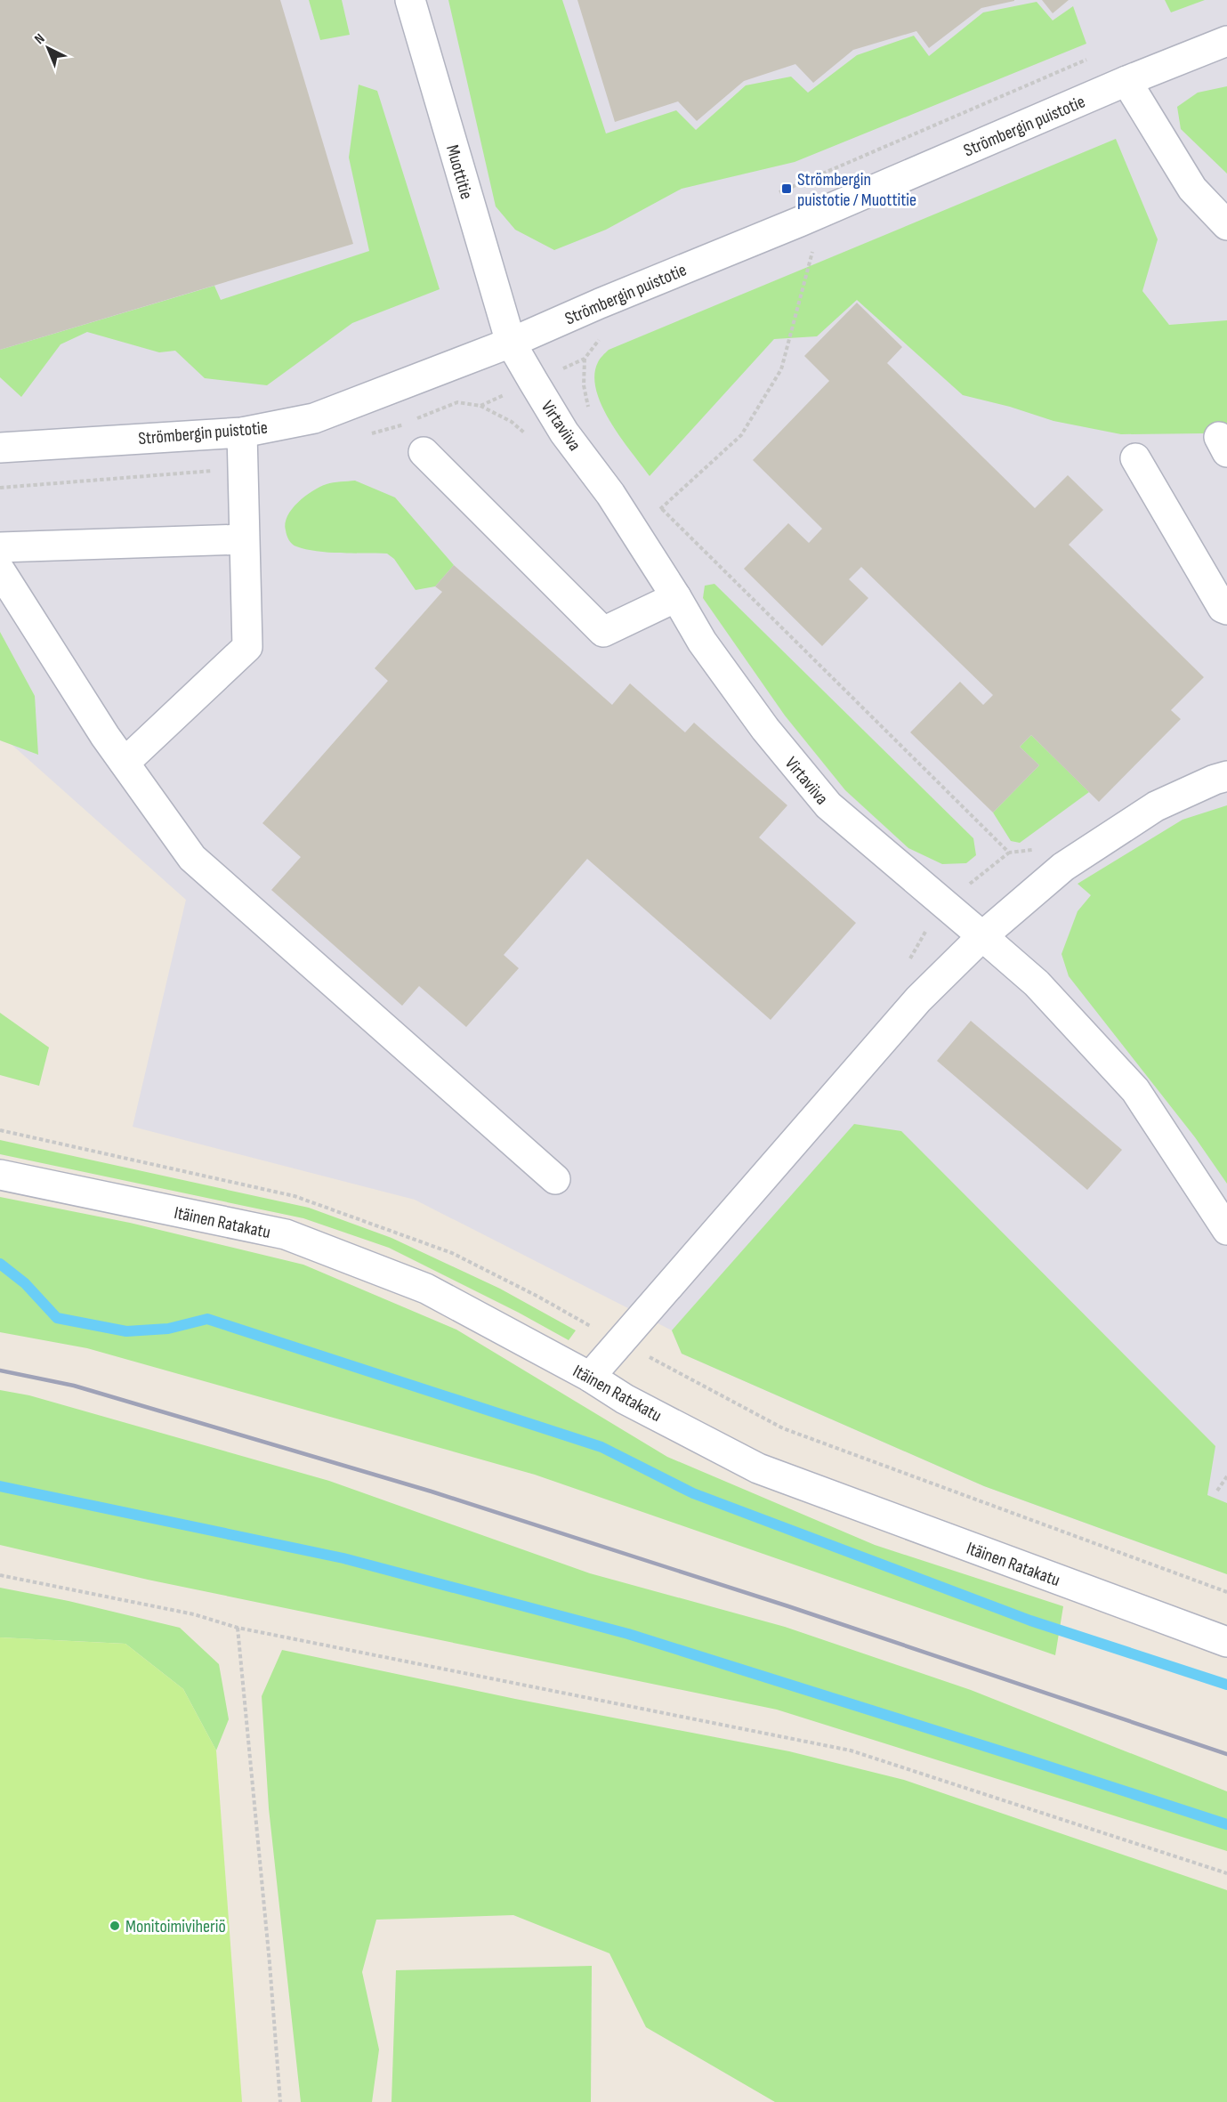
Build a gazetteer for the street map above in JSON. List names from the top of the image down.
{
  "streets": {
    "street": [
      "Strömbergin puistotie",
      "Muottitie",
      "Virtaviiva",
      "Itäinen Ratakatu"
    ]
  },
  "crossings": [
    ["Strömbergin puistotie", "Muottitie"],
    ["Strömbergin puistotie", "Virtaviiva"],
    ["Muottitie", "Virtaviiva"]
  ],
  "places": {
    "transit": ["Strömbergin puistotie / Muottitie"],
    "other": ["Monitoimiviheriö"]
  },
  "north": "top left"
}
